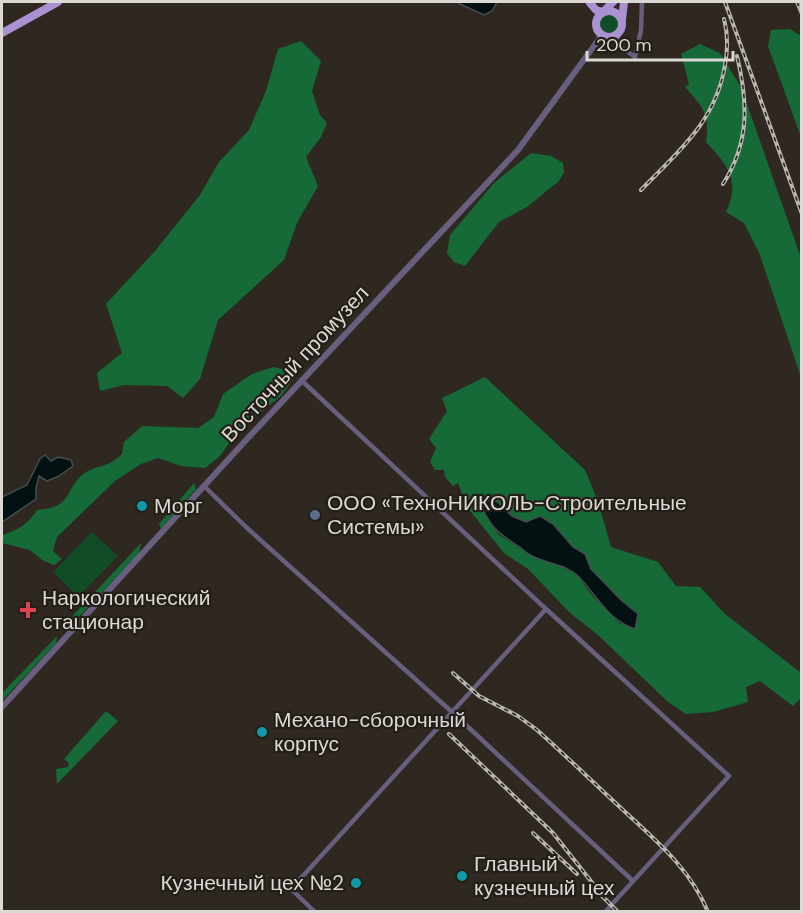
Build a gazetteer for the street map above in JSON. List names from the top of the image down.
{
  "streets": {
    "street": ["Восточный промузел"]
  },
  "places": {
    "other": [
      "Морг",
      "ООО «ТехноНИКОЛЬ-Строительные Системы»",
      "Механо-сборочный корпус",
      "Главный кузнечный цех",
      "Кузнечный цех №2"
    ],
    "health": ["Наркологический стационар"]
  },
  "scale_bar": "200 m"
}
